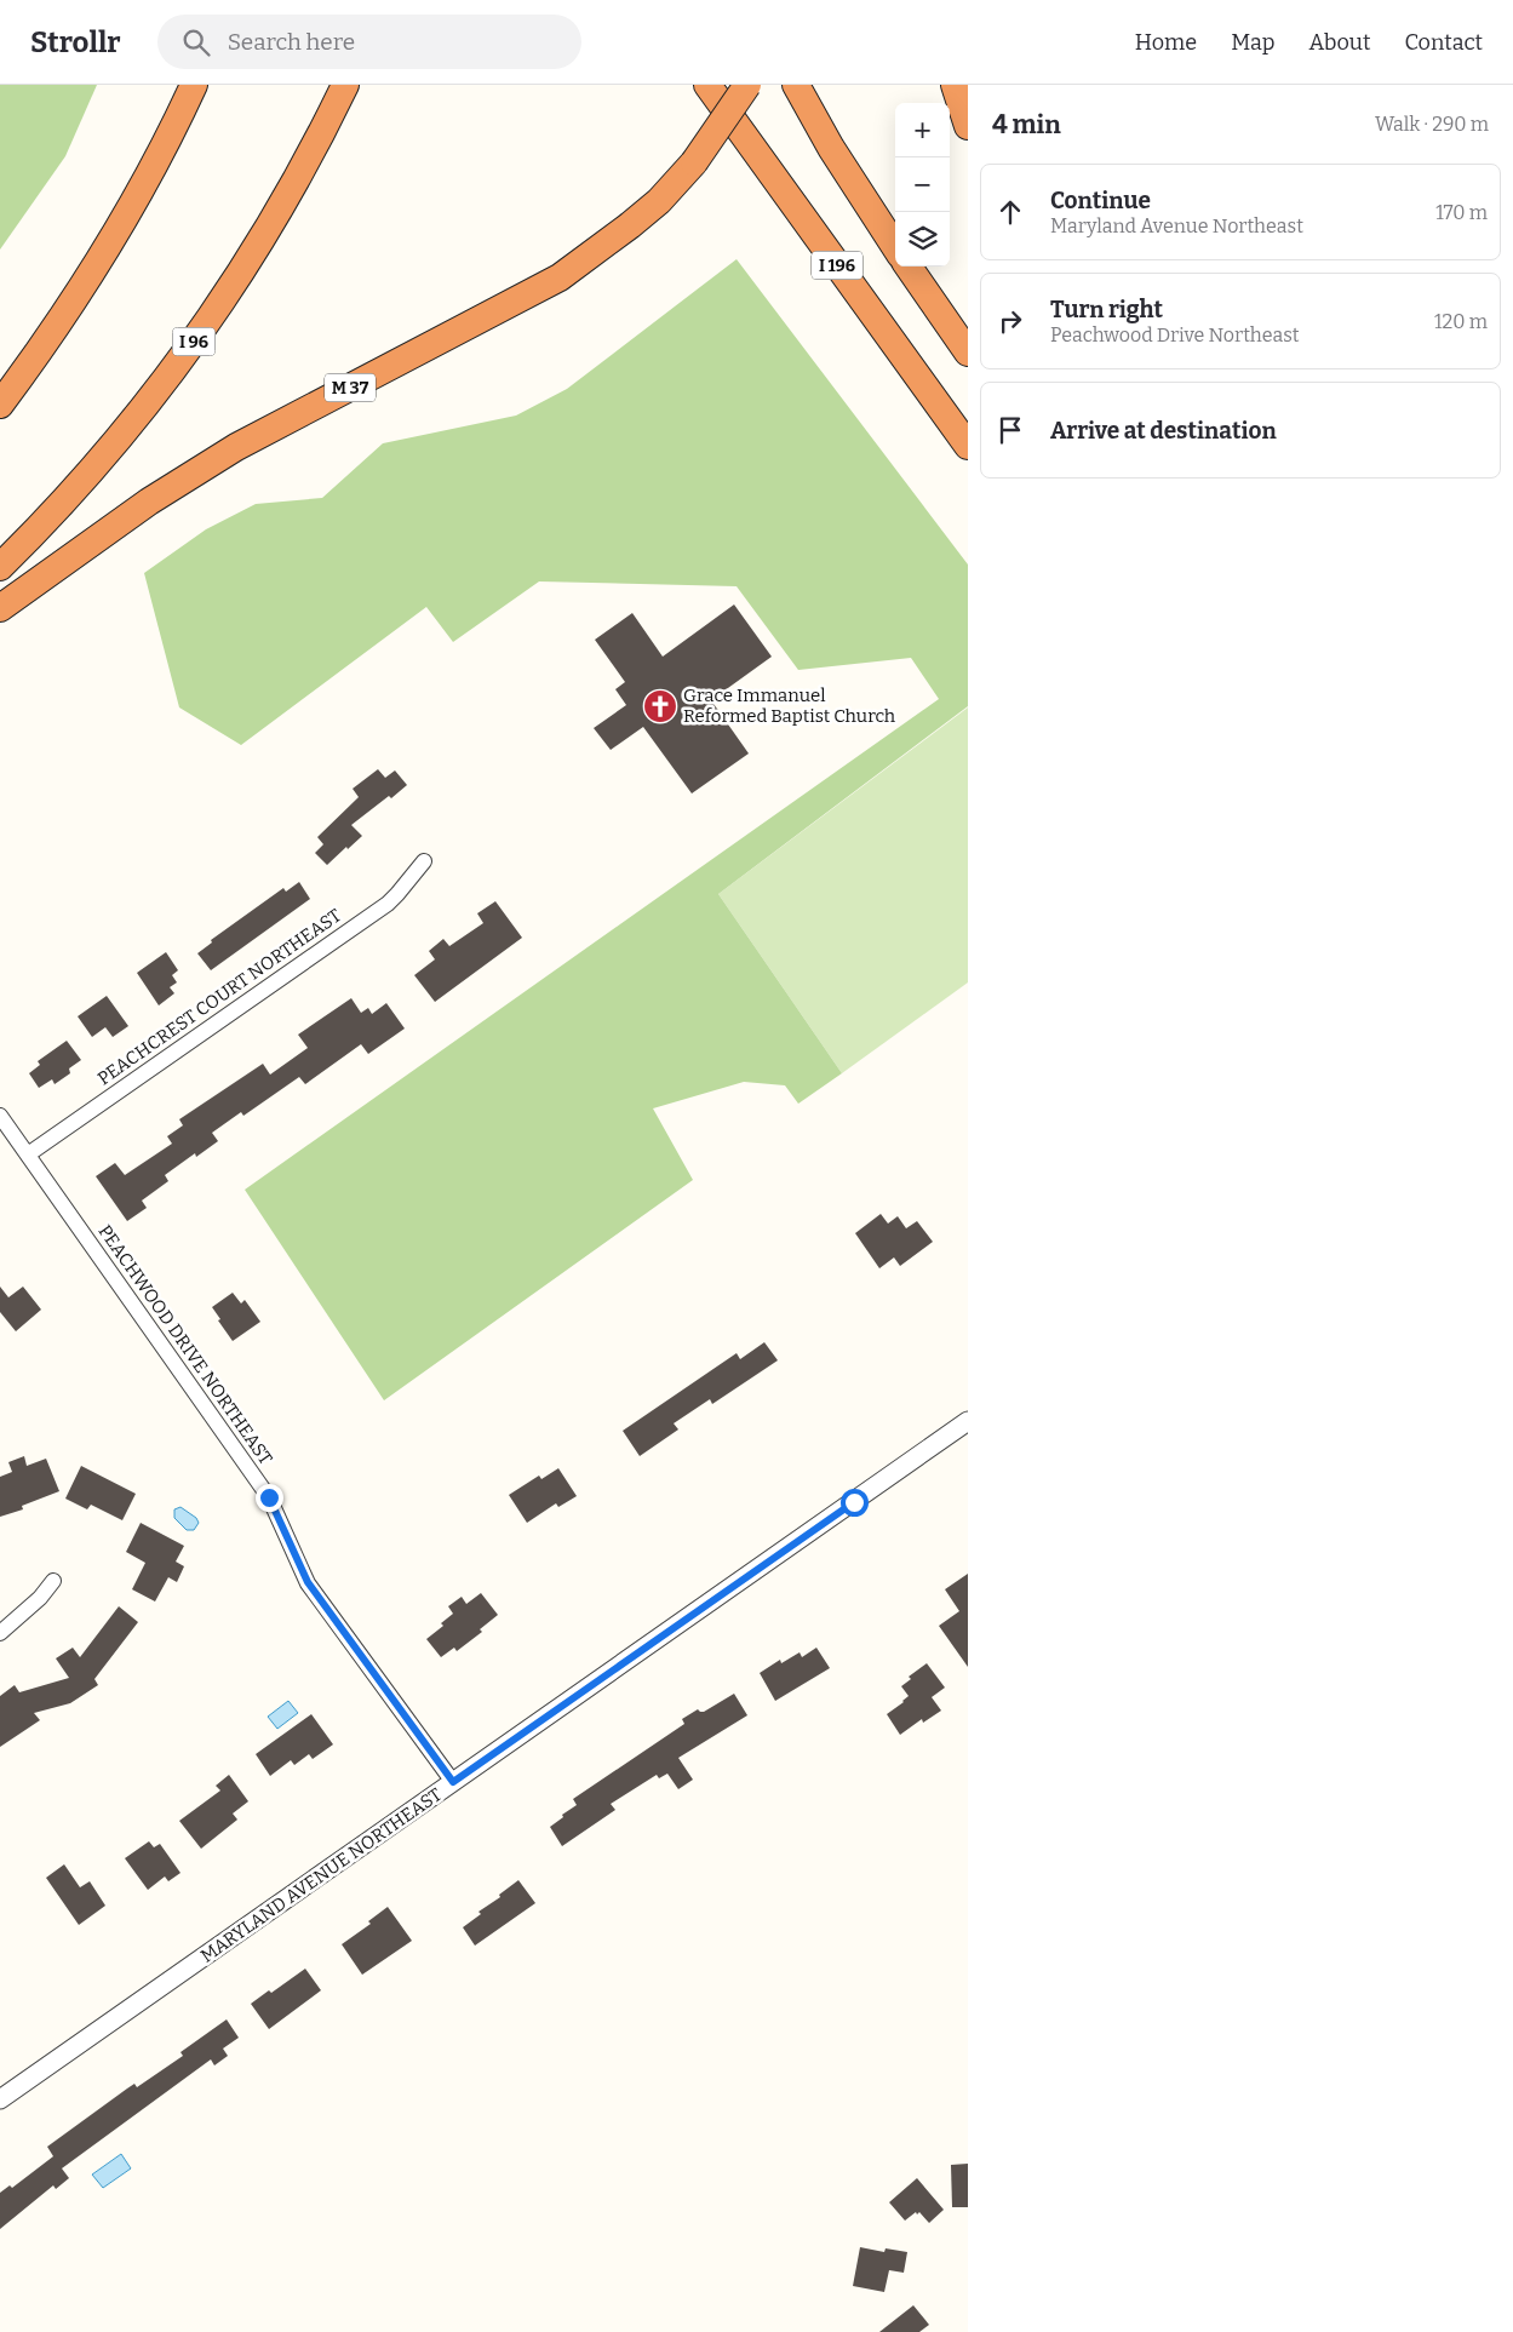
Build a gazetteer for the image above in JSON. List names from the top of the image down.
{
  "streets": {
    "highway": ["I 196", "I 96", "M 37"],
    "street": ["PEACHCREST COURT NORTHEAST", "PEACHWOOD DRIVE NORTHEAST", "MARYLAND AVENUE NORTHEAST"]
  },
  "crossings": [
    ["PEACHCREST COURT NORTHEAST", "PEACHWOOD DRIVE NORTHEAST"],
    ["PEACHWOOD DRIVE NORTHEAST", "MARYLAND AVENUE NORTHEAST"]
  ],
  "places": {
    "church": ["Grace Immanuel Reformed Baptist Church"]
  },
  "page": {
    "header": "Strollr",
    "search": "Search here",
    "nav": [
      "Home",
      "Map",
      "About",
      "Contact"
    ],
    "heading": ["4 min", "Walk · 290 m"],
    "map_buttons": ["+", "−"],
    "list": [
      ["Continue", "Maryland Avenue Northeast", "170 m"],
      ["Turn right", "Peachwood Drive Northeast", "120 m"],
      "Arrive at destination"
    ]
  }
}
